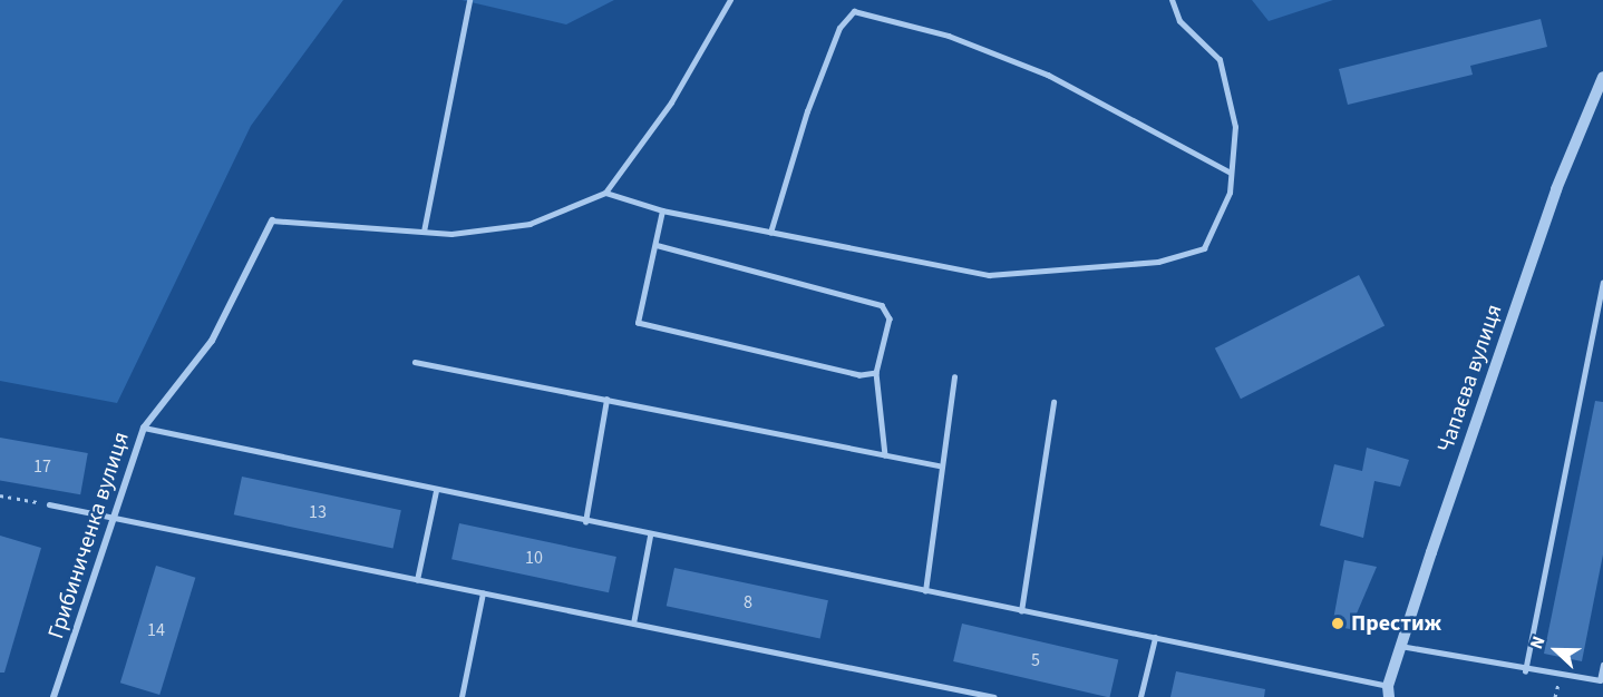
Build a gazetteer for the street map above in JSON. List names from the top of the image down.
{
  "streets": {
    "street": ["Чапаєва вулиця", "Грибиниченка вулиця"]
  },
  "places": ["Престиж"],
  "house_numbers": [
    "17",
    "13",
    "10",
    "8",
    "14",
    "5"
  ],
  "north": "left"
}
